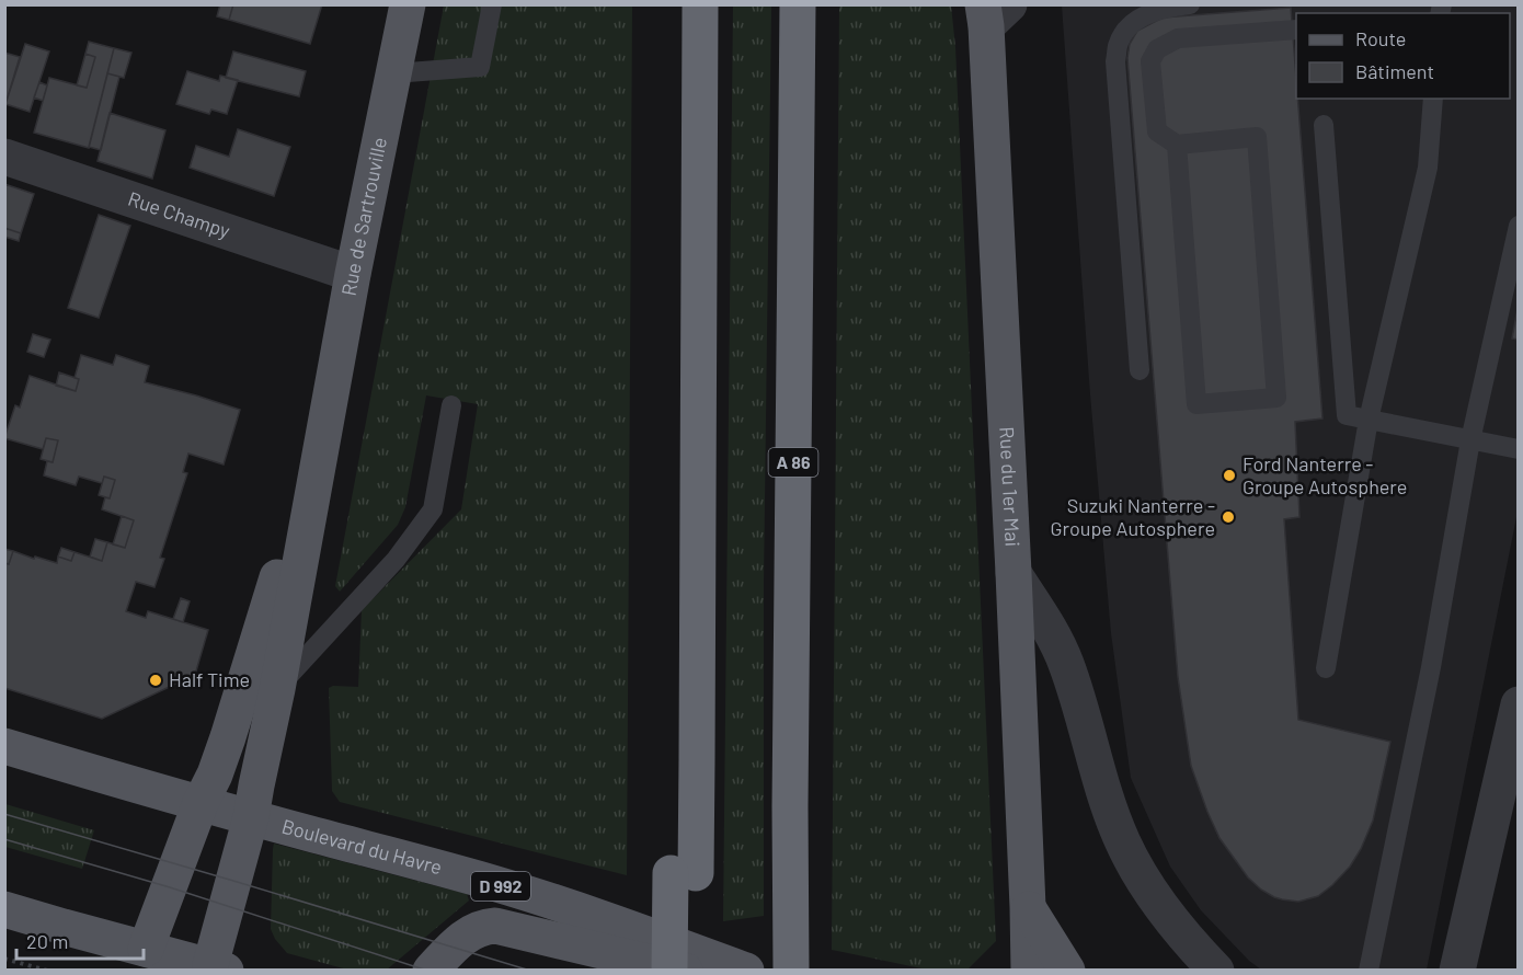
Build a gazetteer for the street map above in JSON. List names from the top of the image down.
{
  "streets": {
    "highway": ["A 86"],
    "main road": [
      "Rue de Sartrouville",
      "Rue du 1er Mai",
      "Boulevard du Havre",
      "D 992"
    ],
    "street": ["Rue Champy"]
  },
  "crossings": [
    ["Rue Champy", "Rue de Sartrouville"],
    ["Rue de Sartrouville", "Boulevard du Havre"],
    ["Rue de Sartrouville", "D 992"],
    ["Boulevard du Havre", "D 992"]
  ],
  "places": ["Ford Nanterre - Groupe Autosphere", "Suzuki Nanterre - Groupe Autosphere", "Half Time"],
  "legend": ["Route", "Bâtiment"],
  "scale_bar": "20 m"
}
